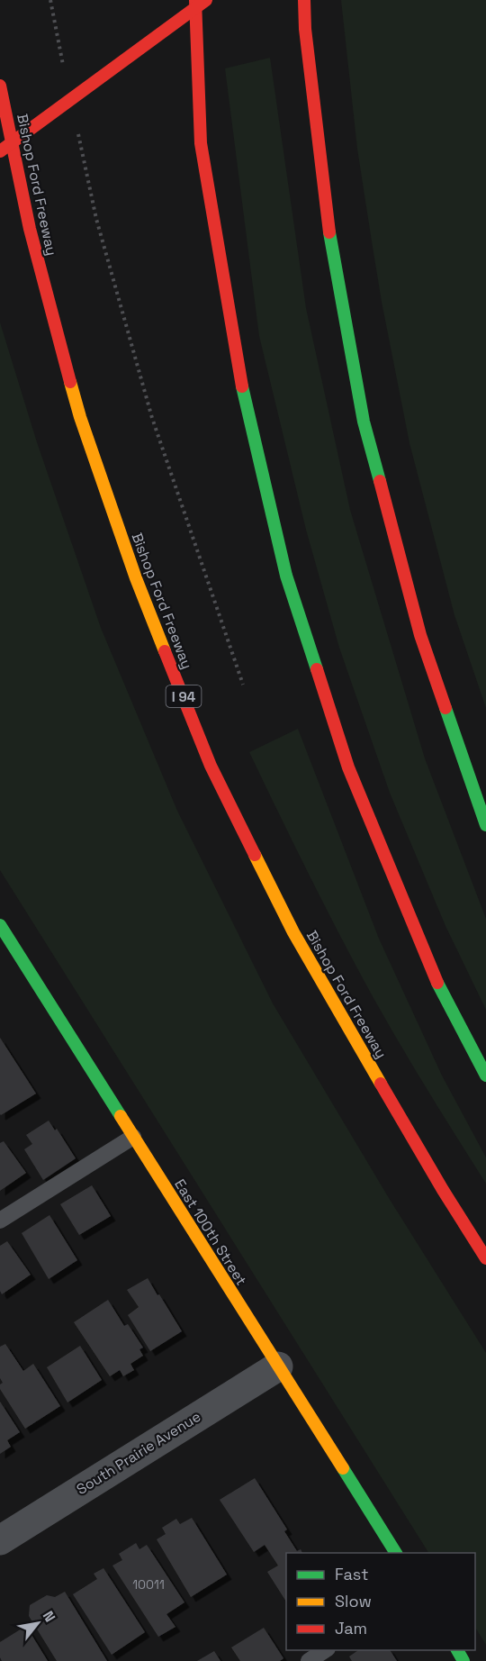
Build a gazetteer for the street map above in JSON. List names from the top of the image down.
{
  "streets": {
    "main road": ["Bishop Ford Freeway", "I 94", "East 100th Street"],
    "street": ["South Prairie Avenue"]
  },
  "crossings": [
    ["East 100th Street", "South Prairie Avenue"]
  ],
  "house_numbers": ["10011"],
  "legend": ["Fast", "Slow", "Jam"],
  "north": "top right"
}
